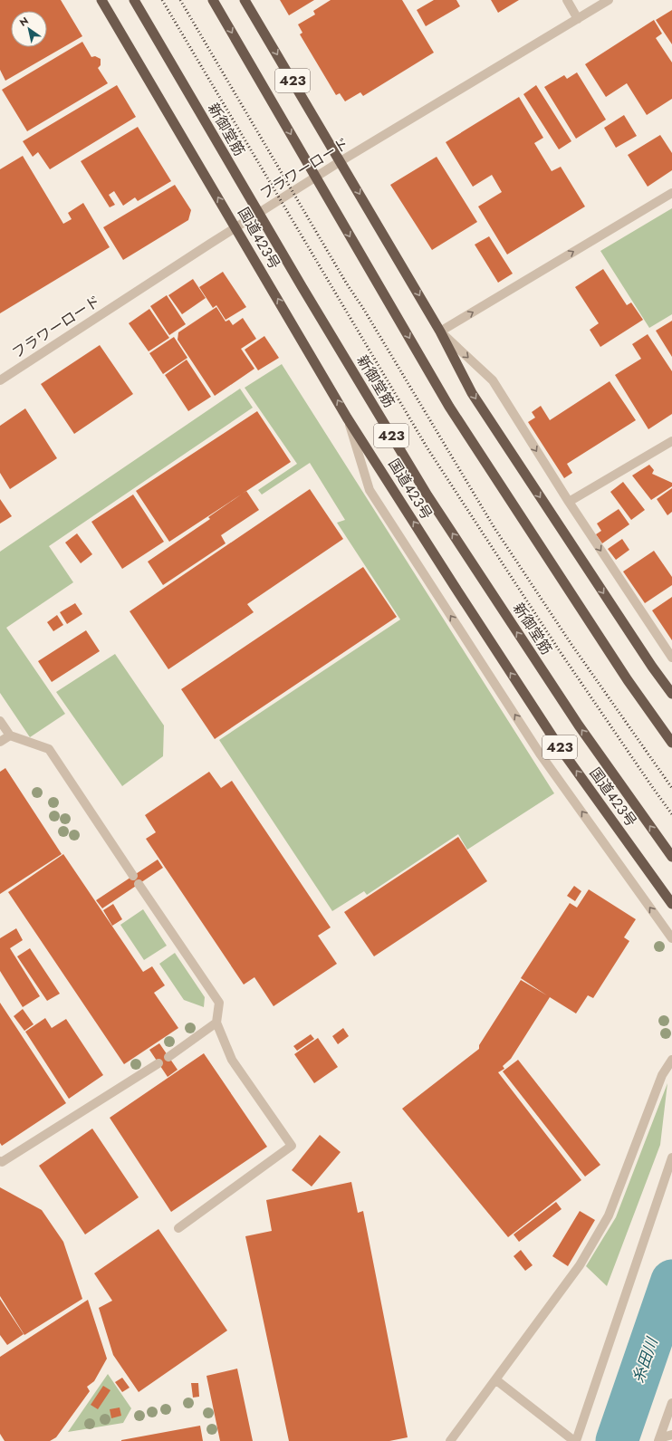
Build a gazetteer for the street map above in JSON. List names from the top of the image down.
{
  "streets": {
    "highway": ["423", "新御堂筋", "国道423号"],
    "street": ["フラワーロード"]
  },
  "crossings": [
    ["423", "フラワーロード"],
    ["フラワーロード", "国道423号"]
  ],
  "one_way": ["国道423号"],
  "water": ["糸田川"],
  "north": "top left"
}
